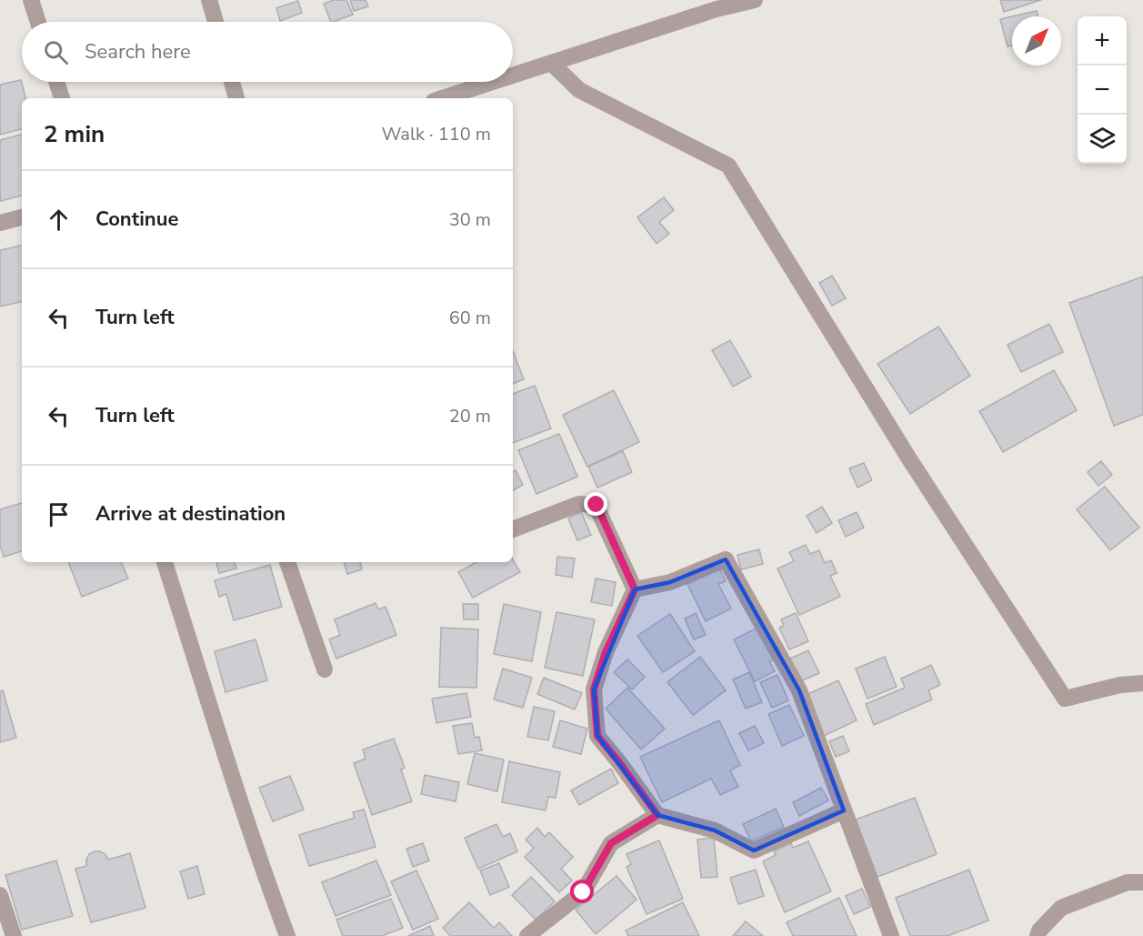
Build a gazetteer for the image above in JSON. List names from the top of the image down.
{
  "north": "top right",
  "page": {
    "map_buttons": ["+", "−"],
    "search": "Search here",
    "heading": ["2 min", "Walk · 110 m"],
    "list": [
      ["Continue", "30 m"],
      ["Turn left", "60 m"],
      ["Turn left", "20 m"],
      "Arrive at destination"
    ]
  }
}
